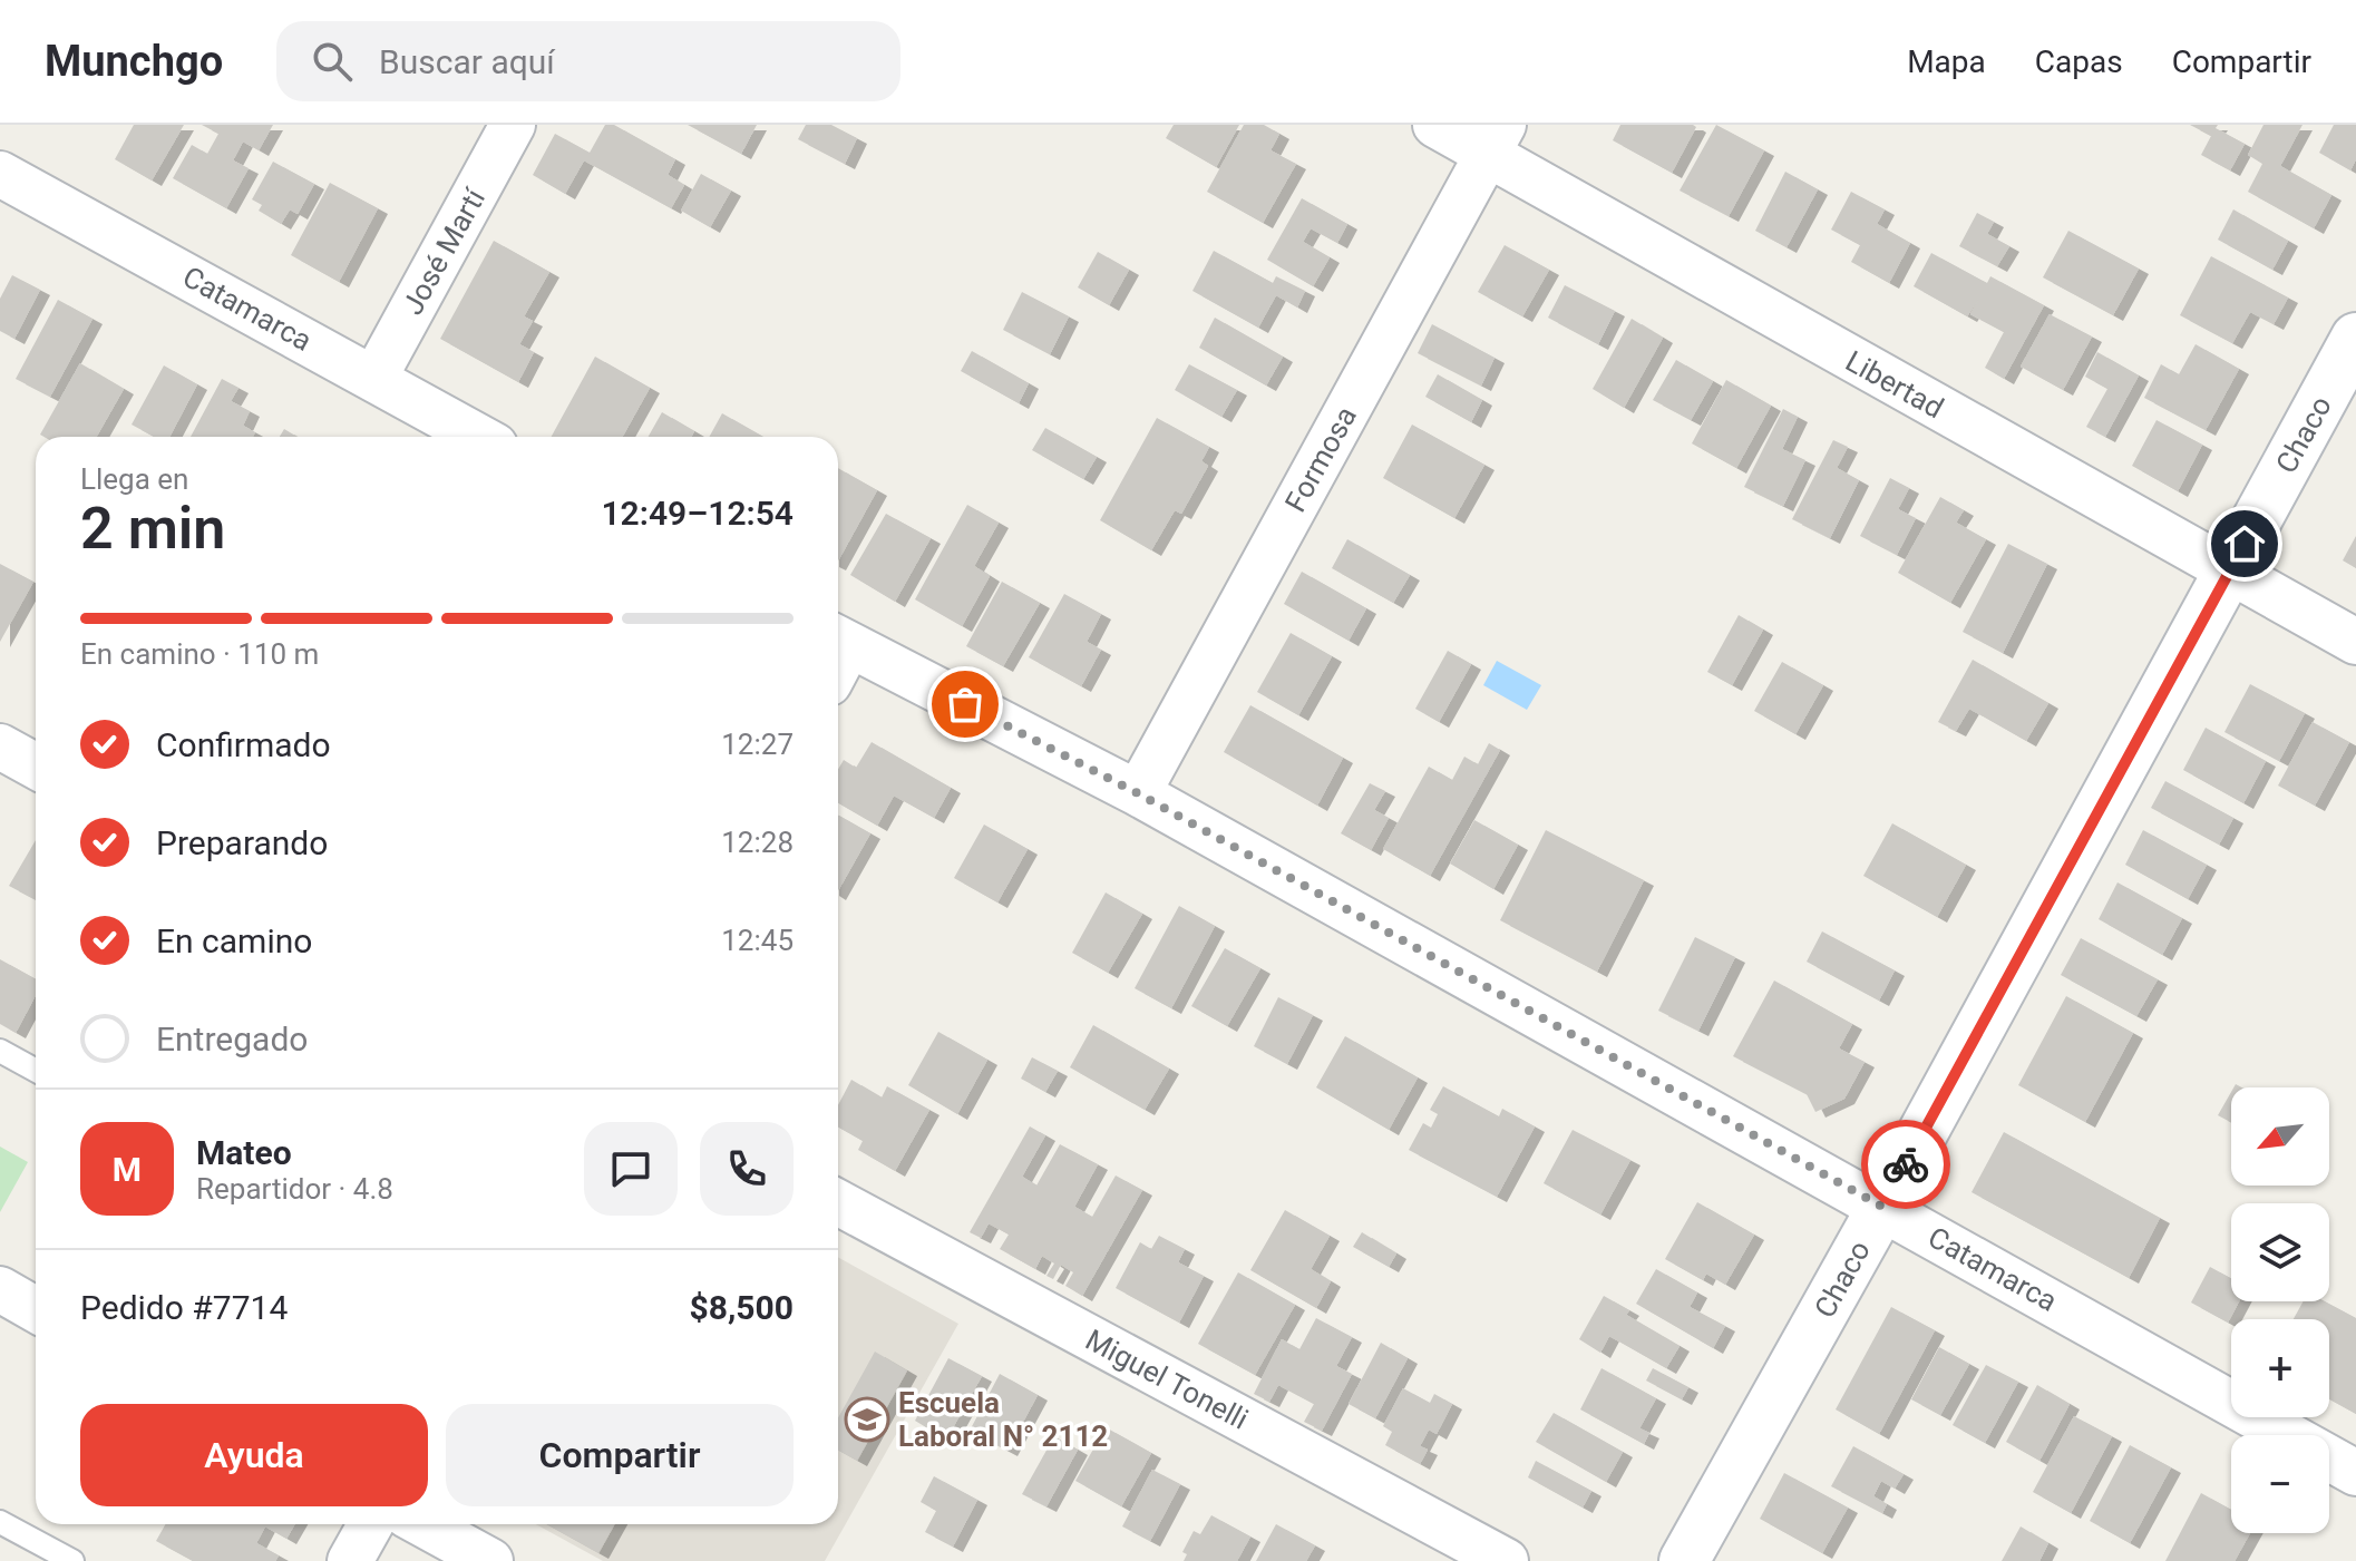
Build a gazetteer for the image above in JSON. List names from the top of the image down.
{
  "streets": {
    "main road": ["Chaco"],
    "street": [
      "José Martí",
      "Catamarca",
      "Libertad",
      "Formosa",
      "Miguel Tonelli"
    ]
  },
  "crossings": [
    ["José Martí", "Catamarca"],
    ["Catamarca", "Chaco"],
    ["Catamarca", "Formosa"],
    ["Libertad", "Chaco"],
    ["Libertad", "Formosa"]
  ],
  "places": {
    "school or university": ["Escuela Laboral N° 2112"]
  },
  "north": "bottom left",
  "page": {
    "header": "Munchgo",
    "search": "Buscar aquí",
    "nav": ["Mapa", "Capas", "Compartir"],
    "heading": ["2 min", "Llega en", "12:49–12:54"],
    "panel": [
      "Mateo",
      "Repartidor · 4.8",
      "Pedido #7714",
      "$8,500"
    ],
    "bar": "En camino · 110 m",
    "list": [
      ["Confirmado", "12:27"],
      ["Preparando", "12:28"],
      ["En camino", "12:45"],
      "Entregado"
    ],
    "map_buttons": ["+", "−"],
    "round": "M",
    "buttons": ["Ayuda", "Compartir"]
  }
}
